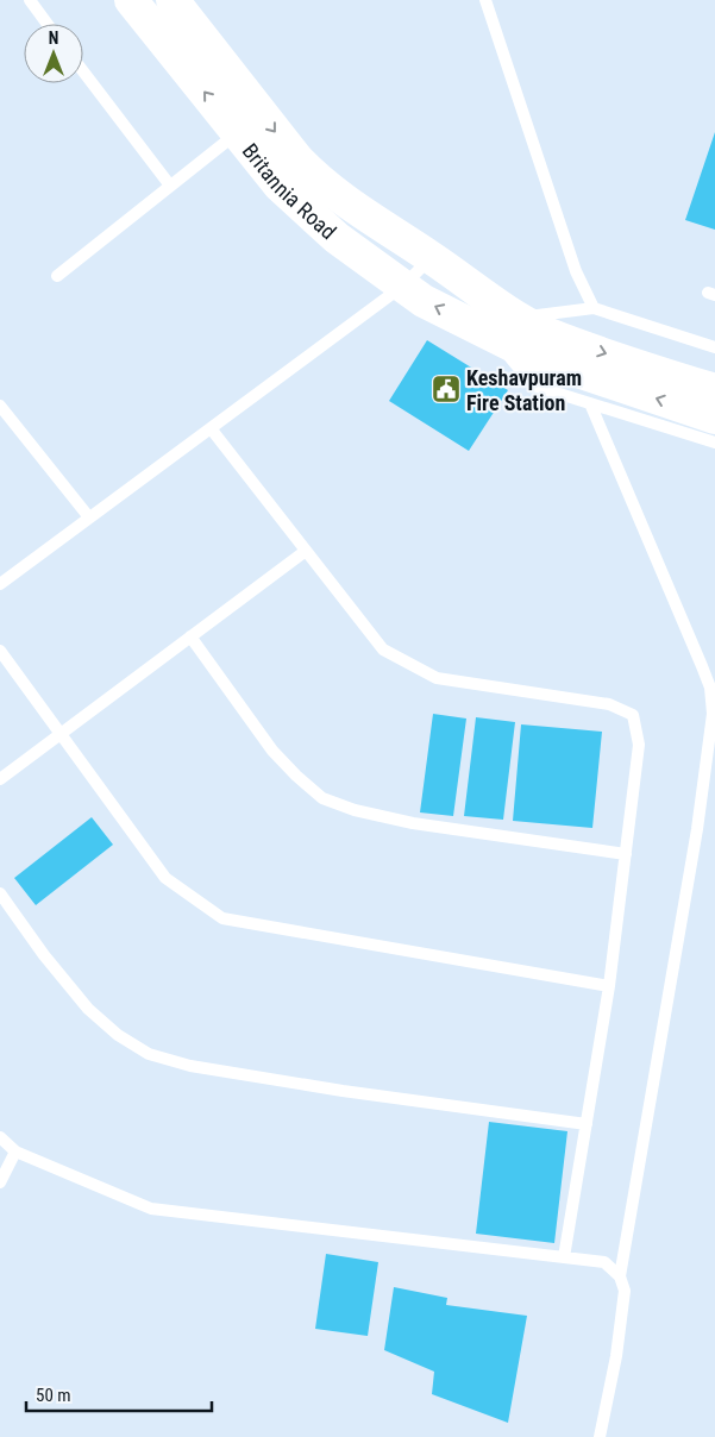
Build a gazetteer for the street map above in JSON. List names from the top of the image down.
{
  "streets": {
    "main road": ["Britannia Road"]
  },
  "places": {
    "public building": ["Keshavpuram Fire Station"]
  },
  "scale_bar": "50 m",
  "north": "top"
}
